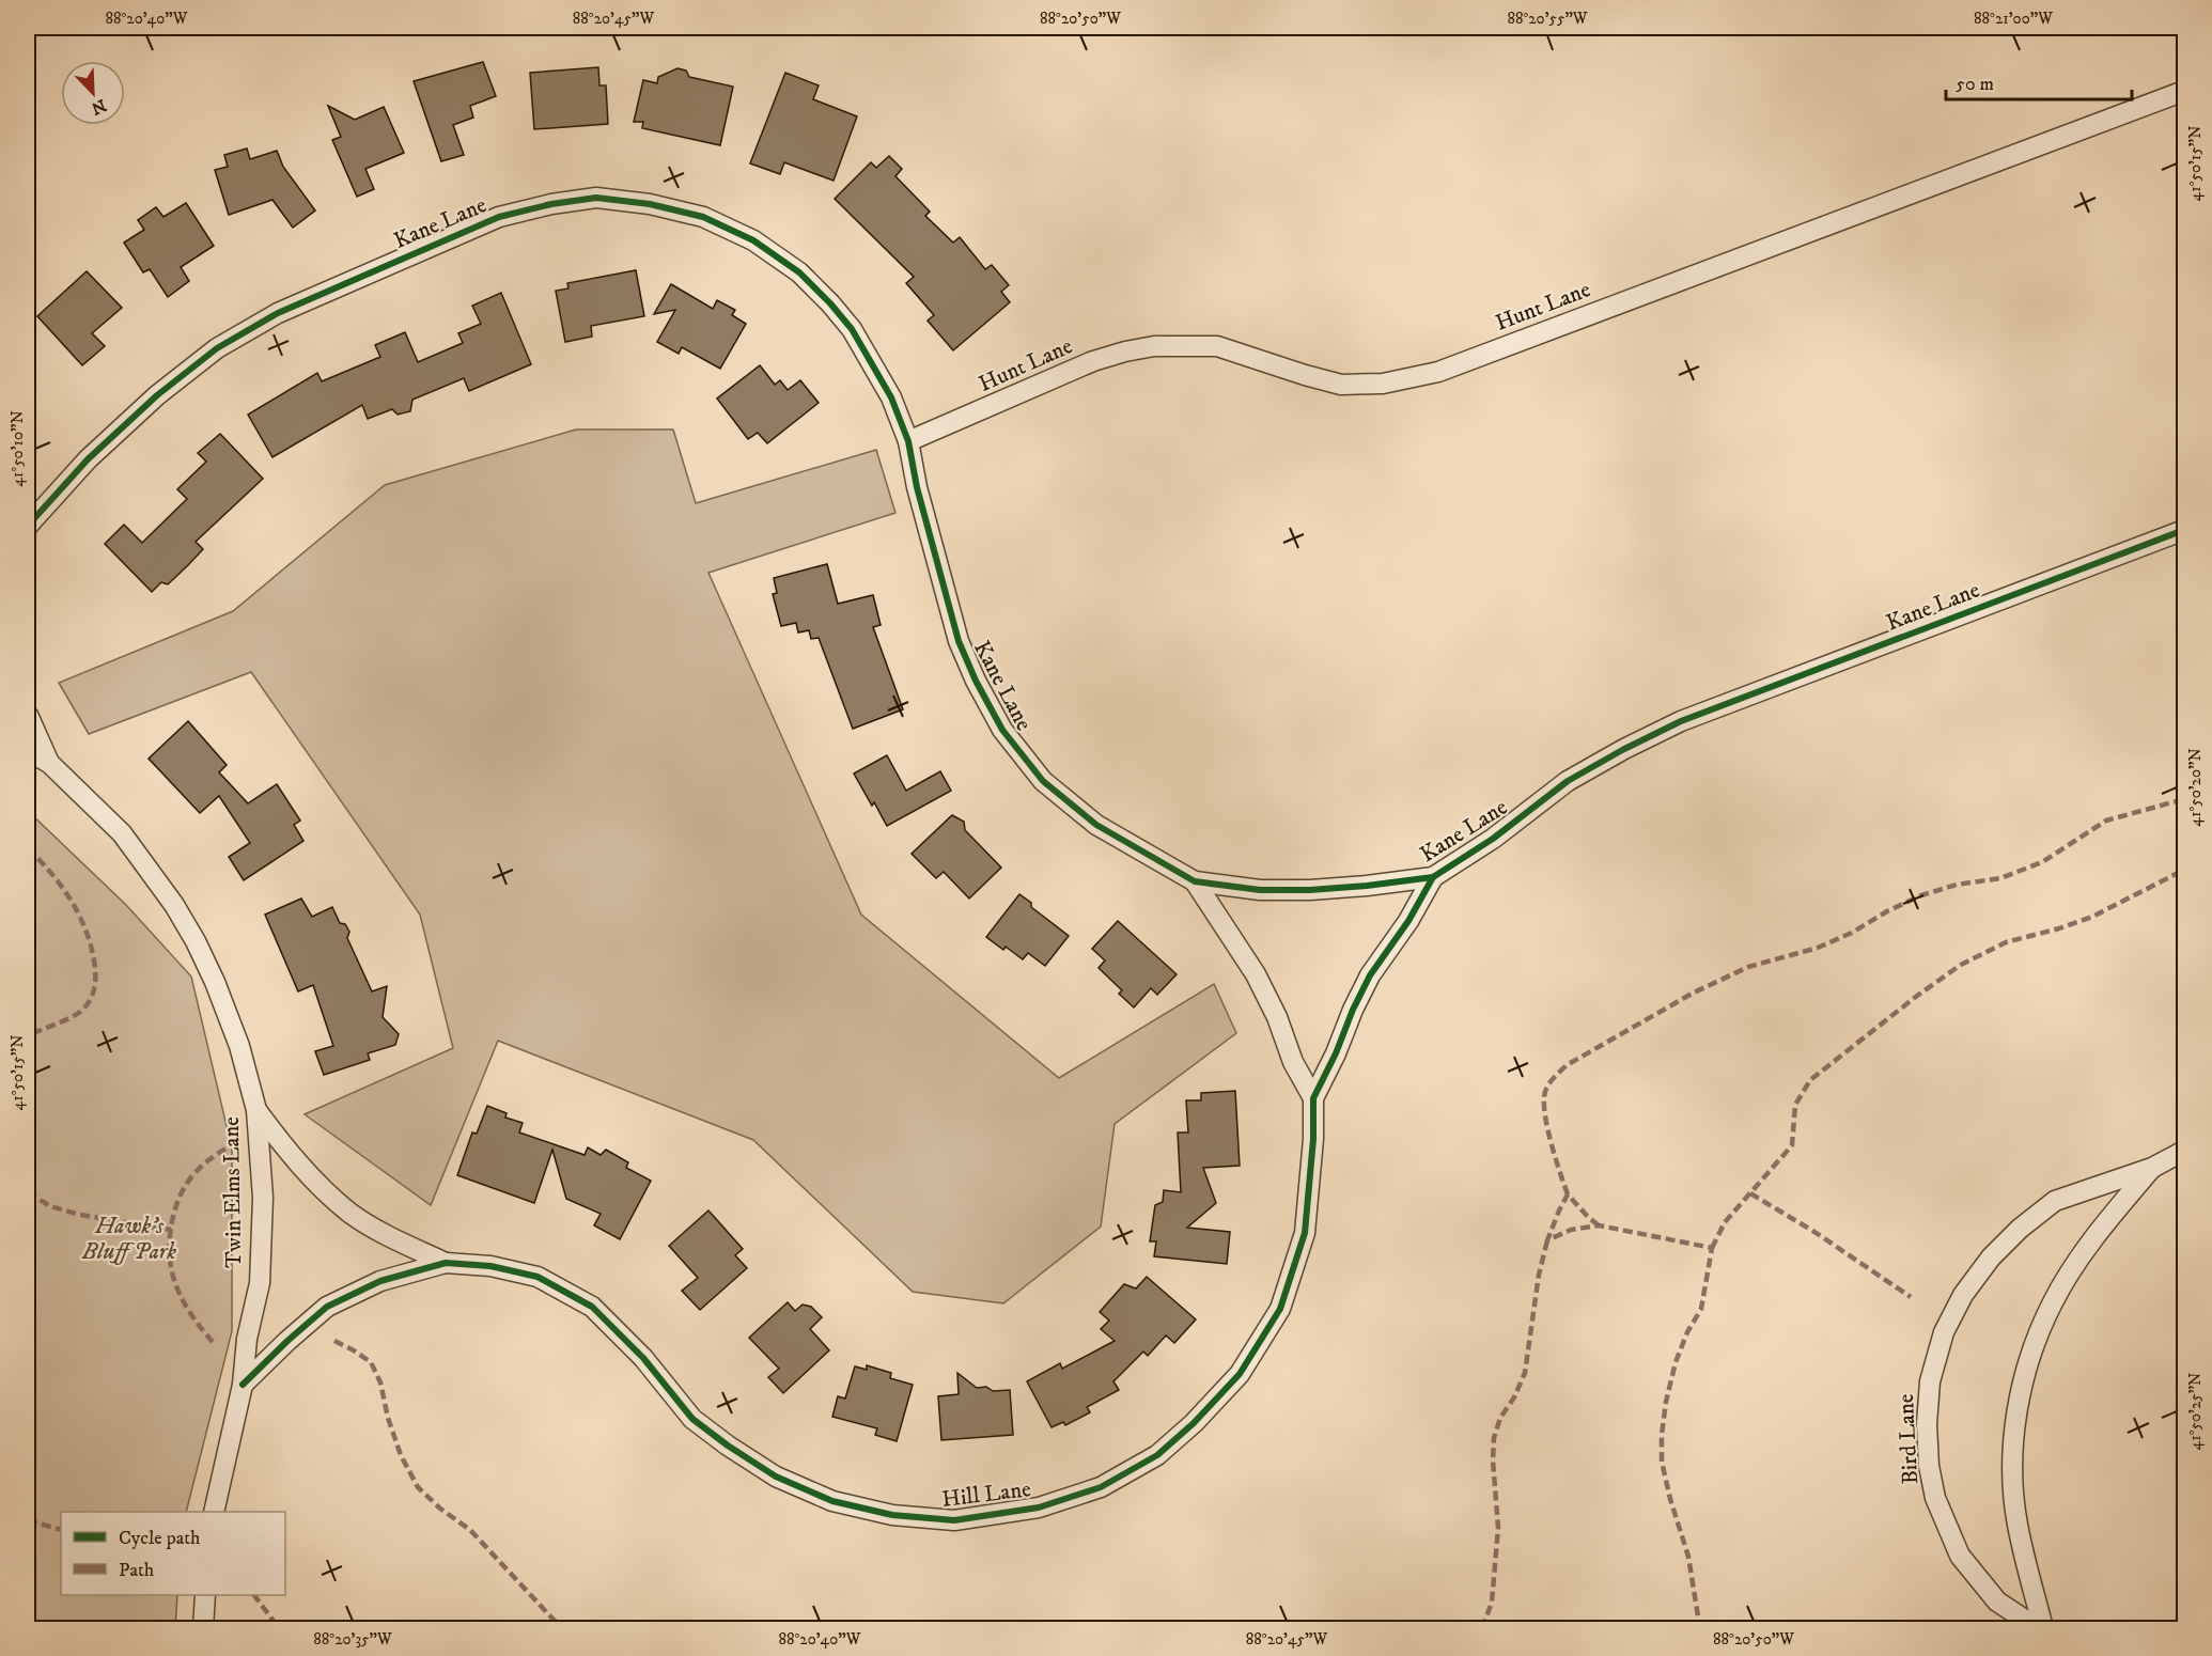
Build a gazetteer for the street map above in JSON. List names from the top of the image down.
{
  "streets": {
    "street": [
      "Kane Lane",
      "Hunt Lane",
      "Twin Elms Lane",
      "Bird Lane",
      "Hill Lane"
    ]
  },
  "crossings": [
    ["Kane Lane", "Hunt Lane"]
  ],
  "parks": ["Hawk's Bluff Park"],
  "legend": ["Cycle path", "Path"],
  "scale_bar": "50 m",
  "north": "bottom right",
  "coordinates": [
    "88°20'40\"W",
    "88°20'45\"W",
    "88°20'50\"W",
    "88°20'55\"W",
    "88°21'00\"W",
    "41°50'15\"N",
    "41°50'10\"N",
    "41°50'20\"N",
    "41°50'25\"N",
    "88°20'35\"W"
  ]
}
